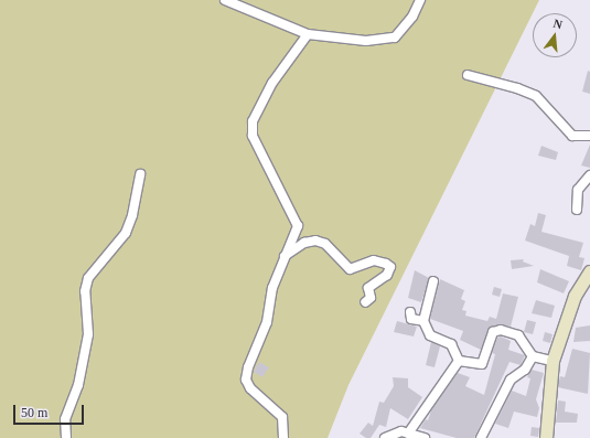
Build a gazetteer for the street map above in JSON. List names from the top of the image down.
{
  "scale_bar": "50 m",
  "north": "top"
}
